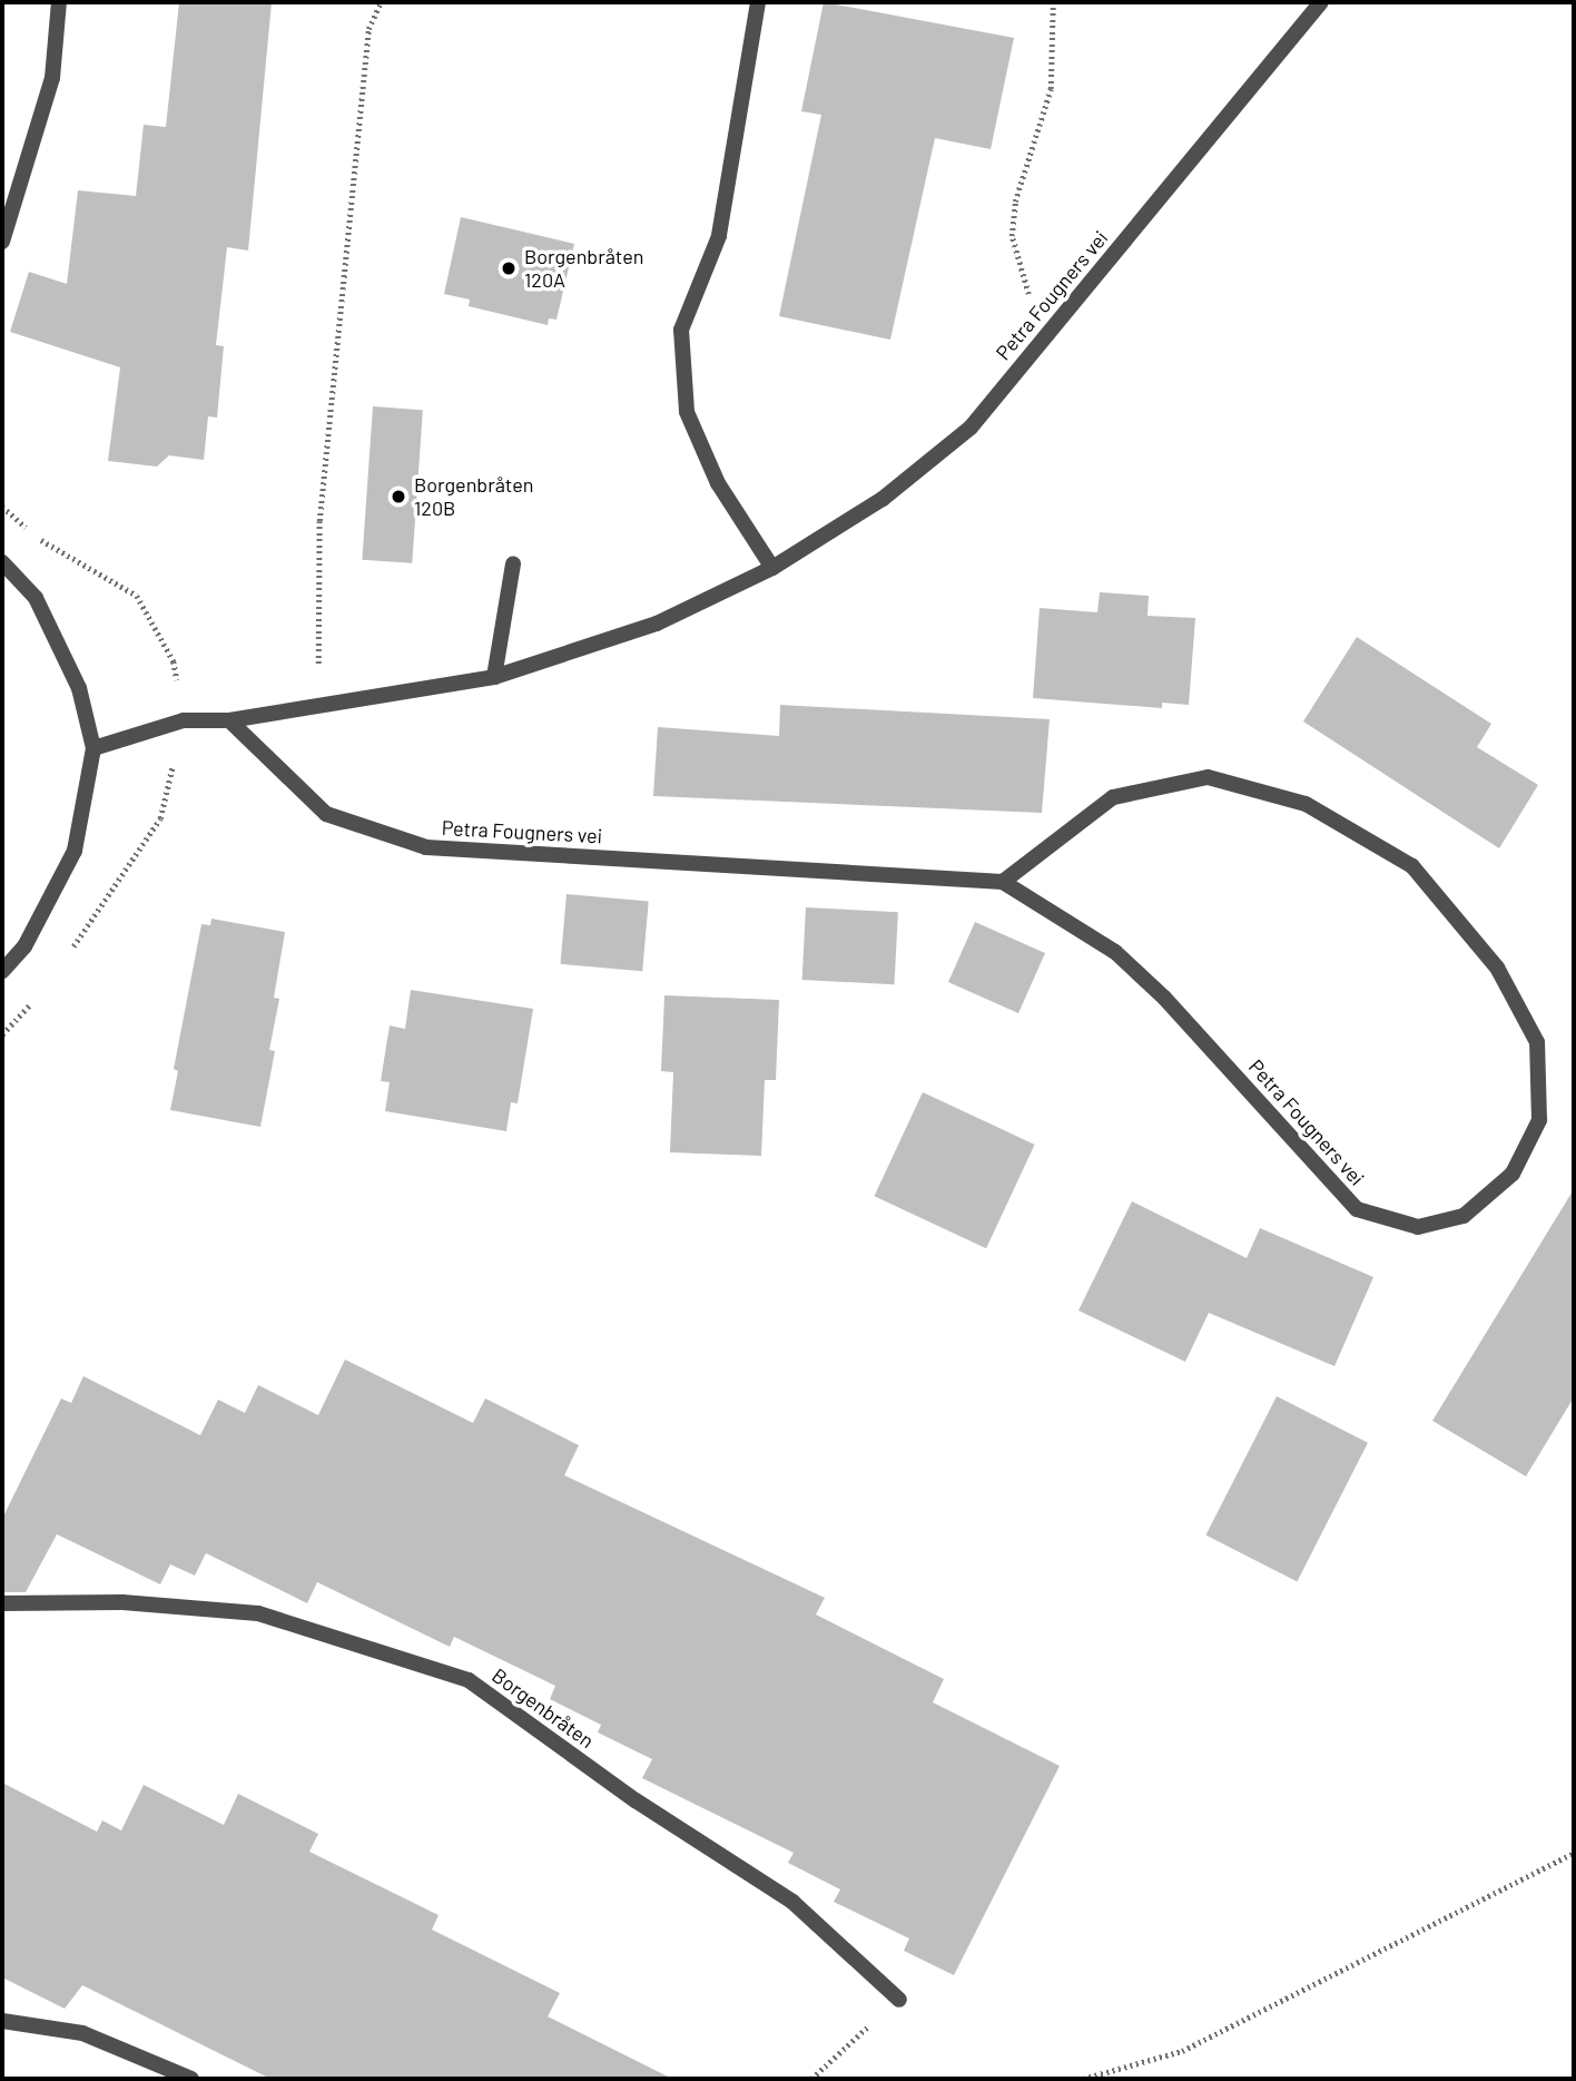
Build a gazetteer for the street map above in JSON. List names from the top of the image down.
{
  "streets": {
    "street": ["Petra Fougners vei", "Borgenbråten"]
  },
  "places": ["Borgenbråten 120A", "Borgenbråten 120B"]
}
